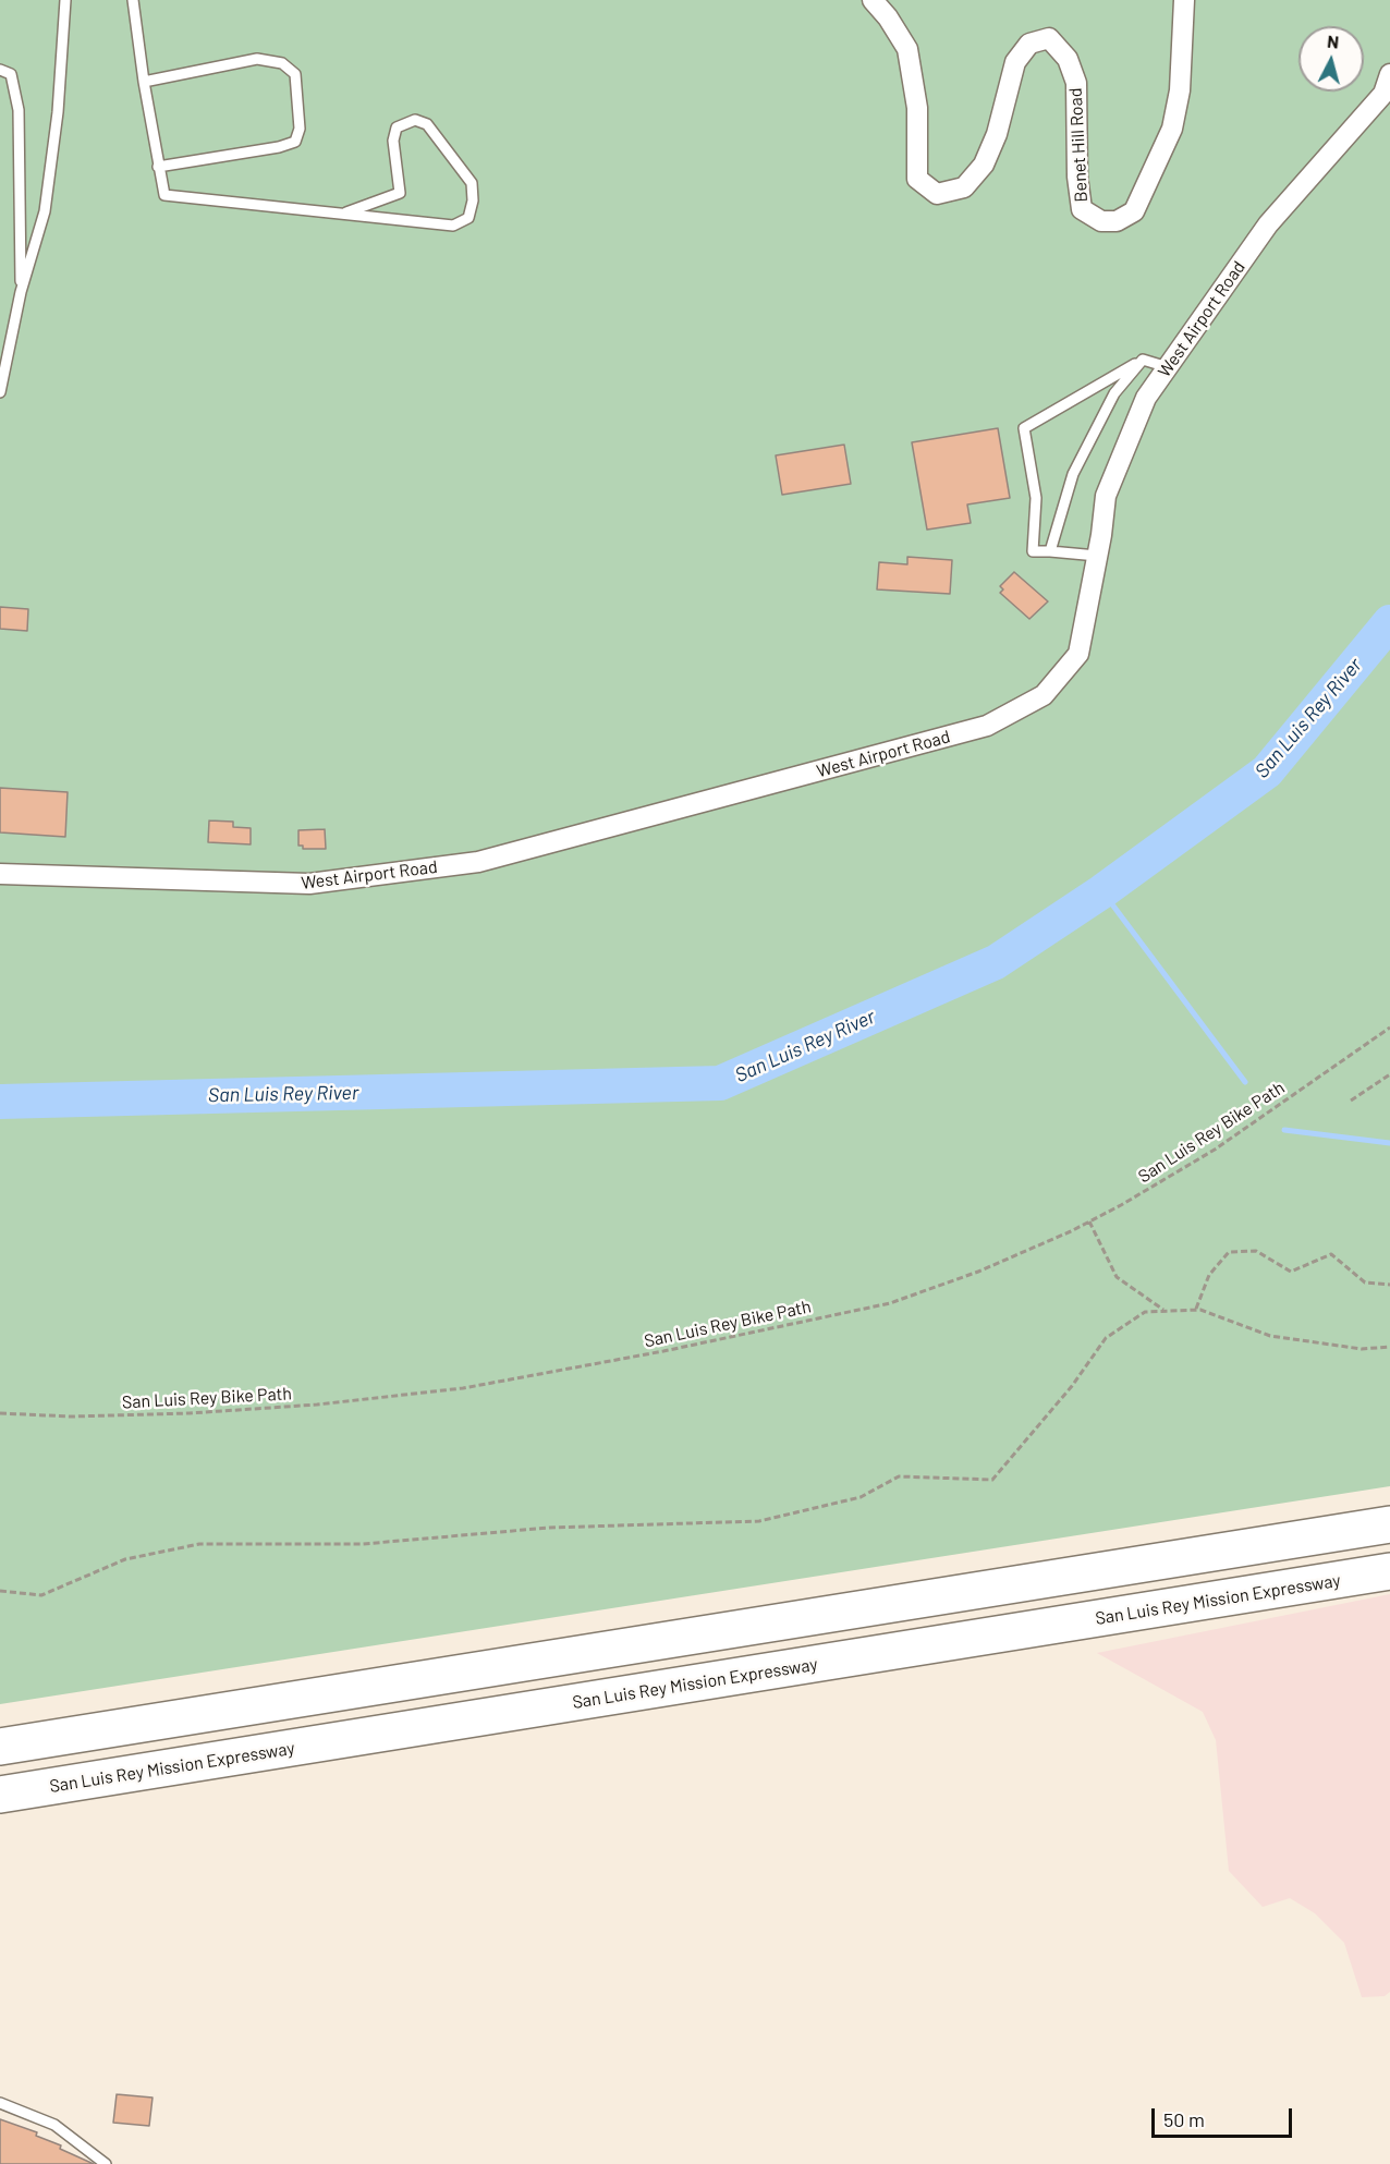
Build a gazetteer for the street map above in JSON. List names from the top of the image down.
{
  "streets": {
    "highway": ["San Luis Rey Mission Expressway"],
    "street": ["Benet Hill Road", "West Airport Road"],
    "path": ["San Luis Rey Bike Path"]
  },
  "water": ["San Luis Rey River"],
  "scale_bar": "50 m",
  "north": "top"
}
